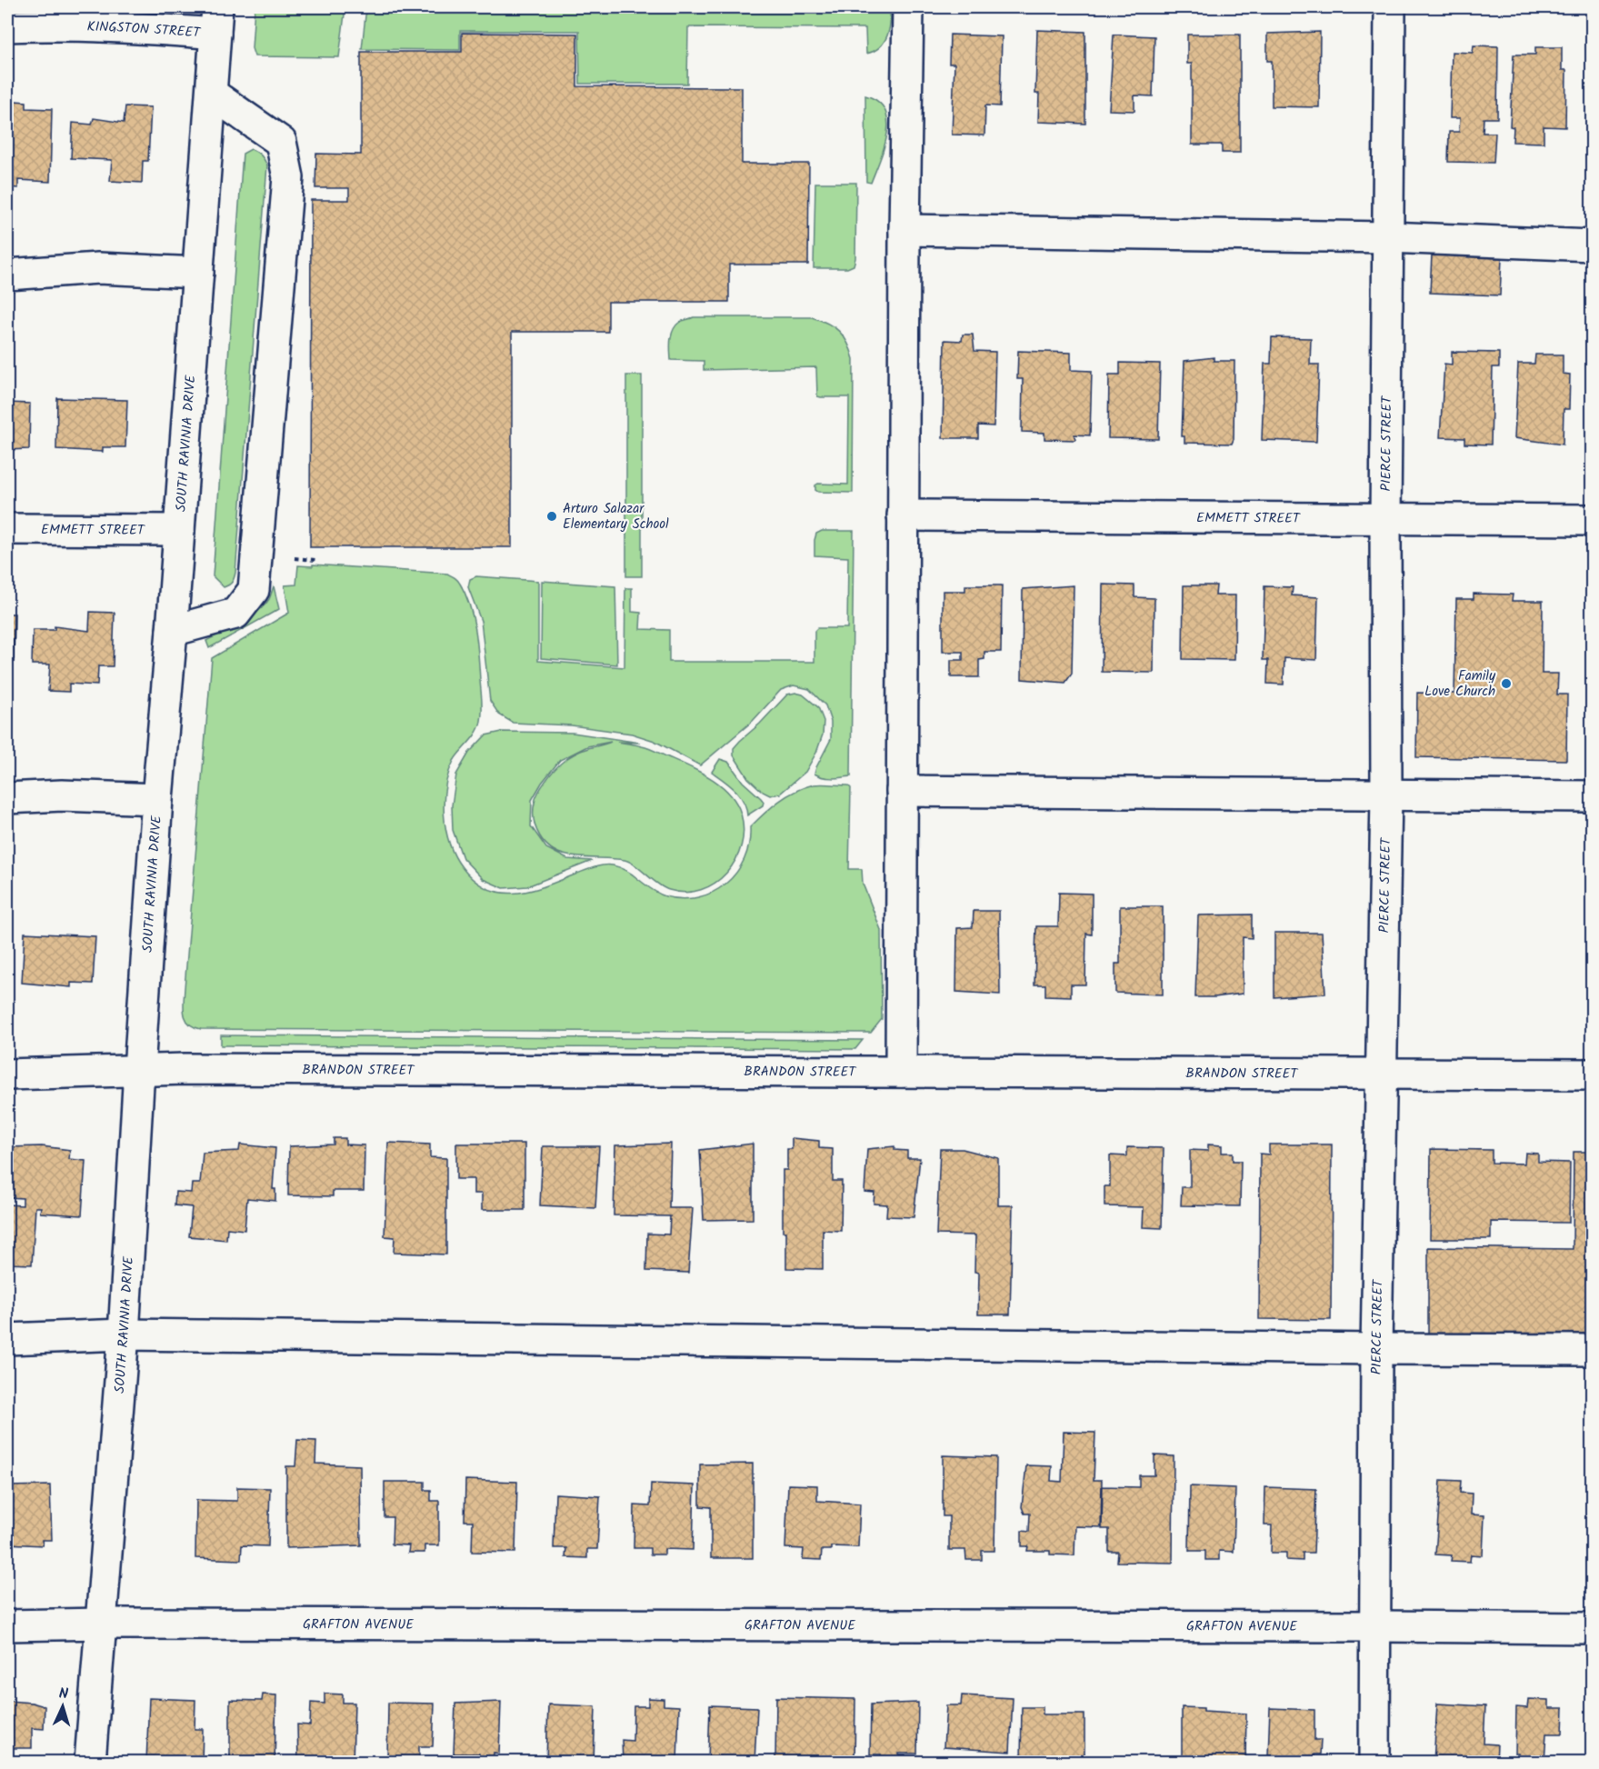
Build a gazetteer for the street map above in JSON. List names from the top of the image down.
{
  "streets": {
    "street": [
      "KINGSTON STREET",
      "PIERCE STREET",
      "SOUTH RAVINIA DRIVE",
      "EMMETT STREET",
      "BRANDON STREET",
      "GRAFTON AVENUE"
    ]
  },
  "crossings": [
    ["KINGSTON STREET", "SOUTH RAVINIA DRIVE"],
    ["PIERCE STREET", "EMMETT STREET"],
    ["PIERCE STREET", "BRANDON STREET"],
    ["PIERCE STREET", "GRAFTON AVENUE"],
    ["SOUTH RAVINIA DRIVE", "EMMETT STREET"],
    ["SOUTH RAVINIA DRIVE", "BRANDON STREET"],
    ["SOUTH RAVINIA DRIVE", "GRAFTON AVENUE"]
  ],
  "places": ["Arturo Salazar Elementary School", "Family Love Church"],
  "north": "top"
}
